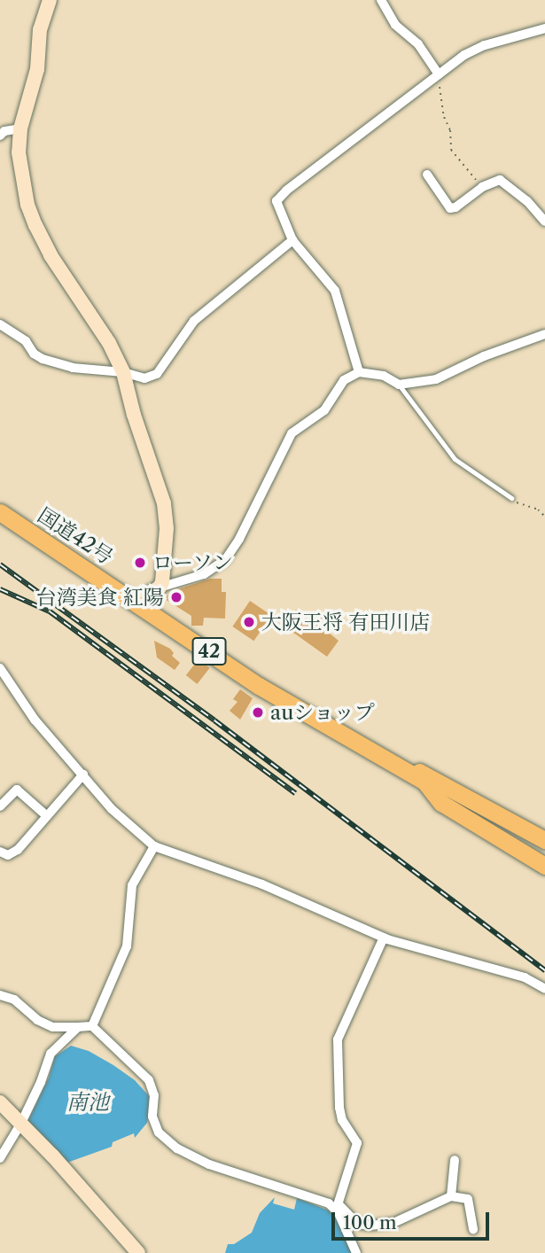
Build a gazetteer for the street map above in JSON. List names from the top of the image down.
{
  "streets": {
    "highway": ["国道42号", "42"]
  },
  "water": ["南池"],
  "places": [
    "ローソン",
    "台湾美食 紅陽",
    "大阪王将 有田川店",
    "auショップ"
  ],
  "scale_bar": "100 m"
}
